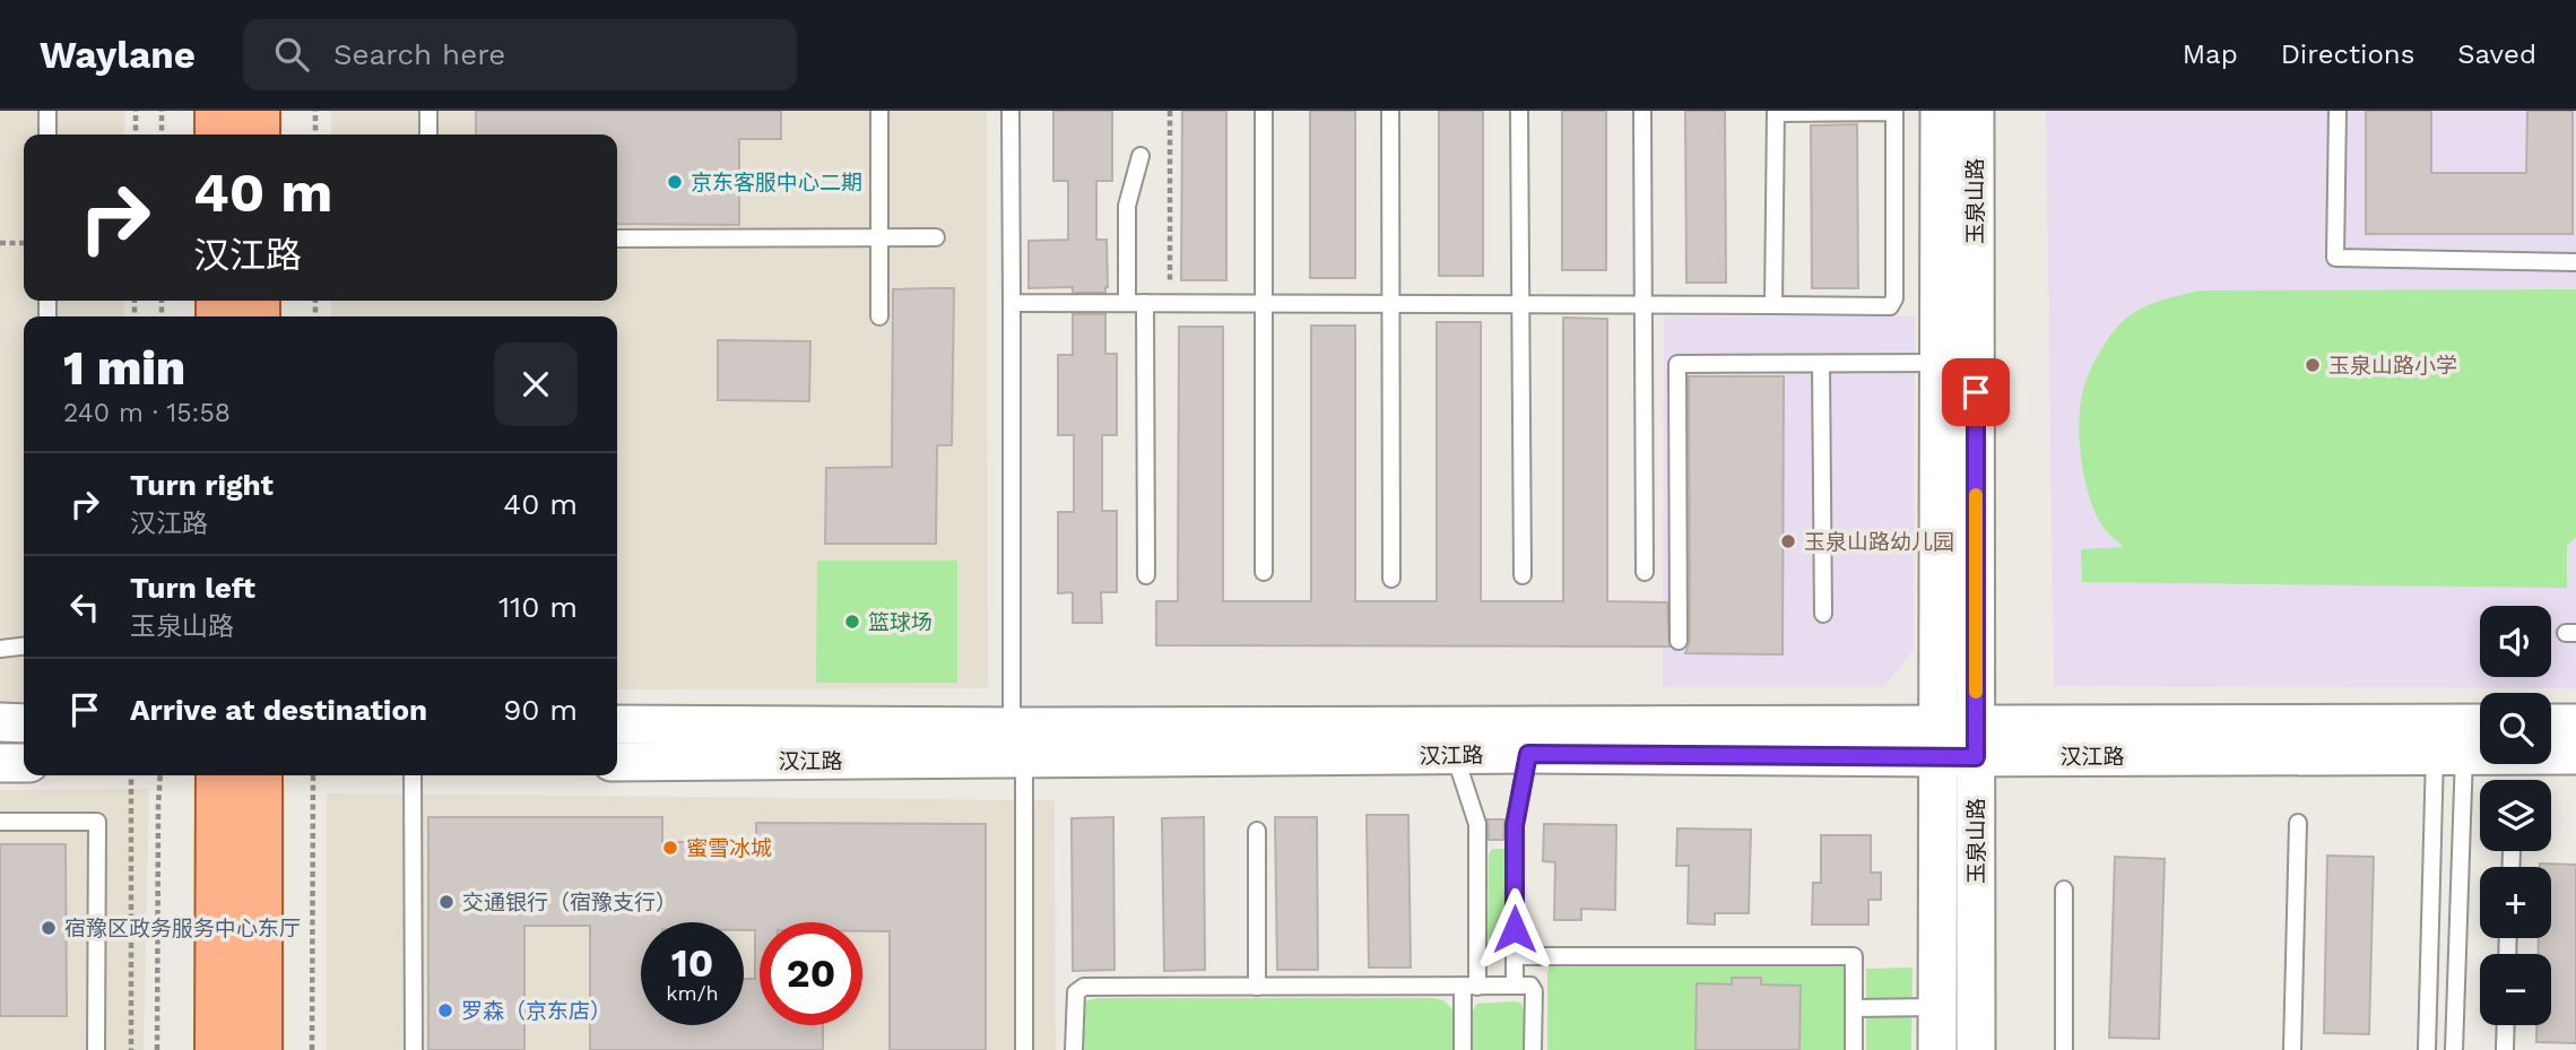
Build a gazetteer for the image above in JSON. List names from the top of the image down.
{
  "streets": {
    "street": ["玉泉山路", "汉江路"]
  },
  "crossings": [
    ["玉泉山路", "汉江路"]
  ],
  "places": [
    "京东客服中心二期",
    "玉泉山路小学",
    "玉泉山路幼儿园",
    "篮球场",
    "蜜雪冰城",
    "交通银行（宿豫支行）",
    "宿豫区政务服务中心东厅",
    "罗森（京东店）"
  ],
  "page": {
    "header": "Waylane",
    "search": "Search here",
    "nav": ["Map", "Directions", "Saved"],
    "turn": ["40 m", "汉江路"],
    "heading": ["1 min", "240 m · 15:58"],
    "list": [
      {
        "name": "Turn right",
        "note": "汉江路",
        "value": "40 m"
      },
      {
        "name": "Turn left",
        "note": "玉泉山路",
        "value": "110 m"
      },
      {
        "name": "Arrive at destination",
        "value": "90 m"
      }
    ],
    "map_buttons": ["+", "−"],
    "speed": "10 km/h",
    "limit": "20"
  }
}
